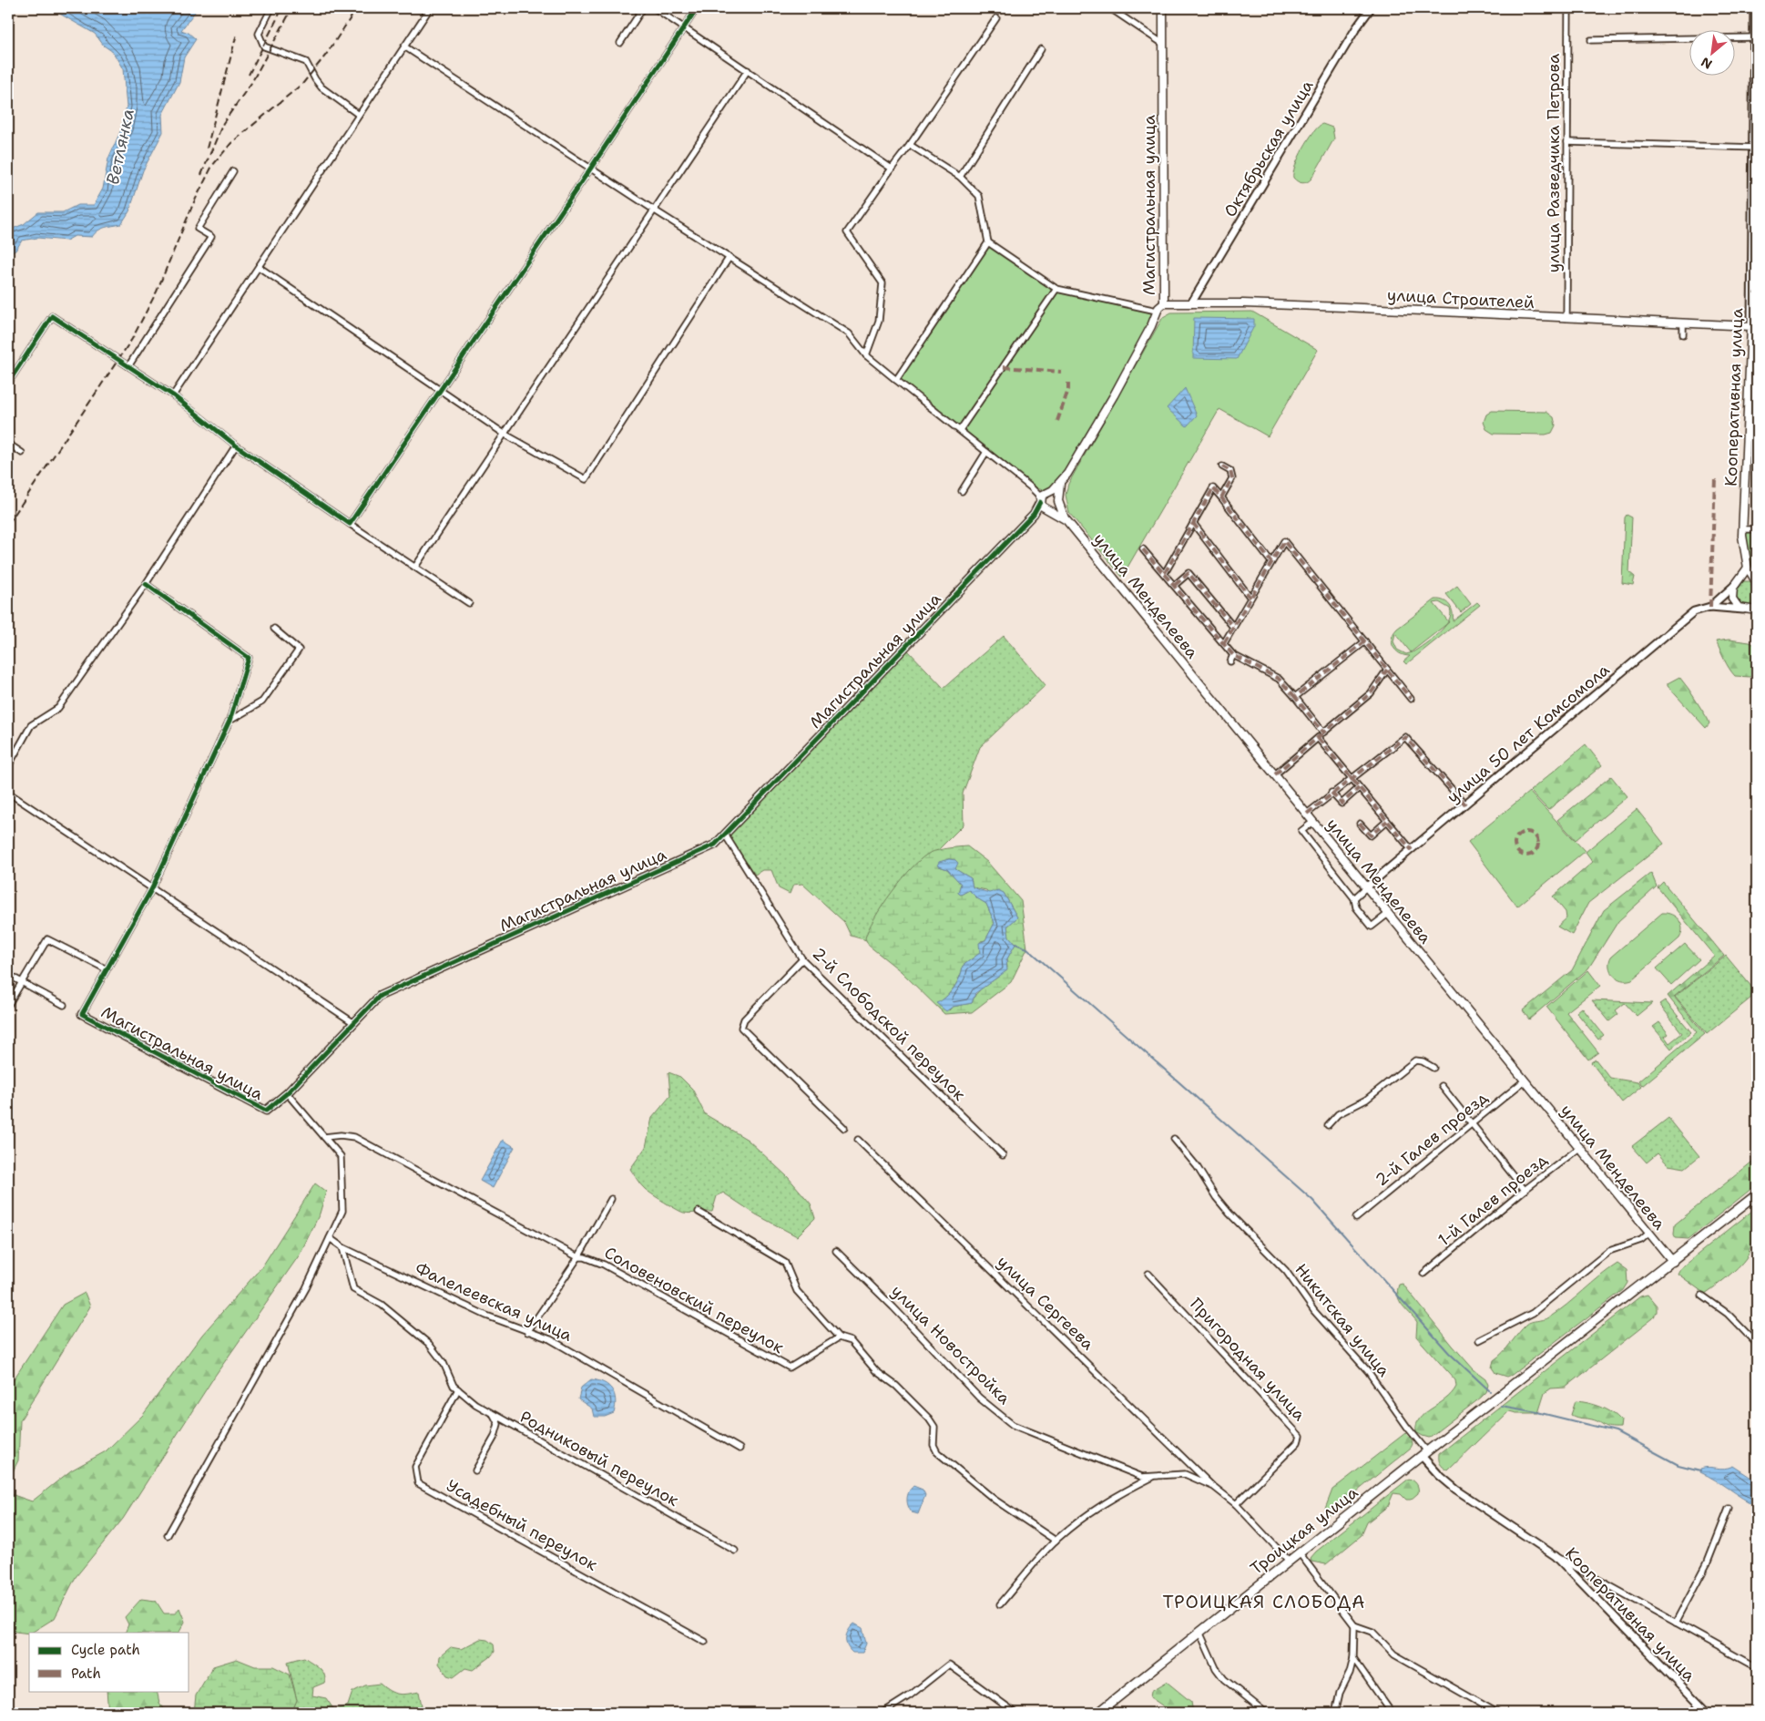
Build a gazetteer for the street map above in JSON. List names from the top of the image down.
{
  "streets": {
    "main road": [
      "Магистральная улица",
      "улица Строителей",
      "Кооперативная улица",
      "улица Менделеева",
      "Троицкая улица"
    ],
    "street": [
      "Октябрьская улица",
      "улица Разведчика Петрова",
      "улица 50 лет Комсомола",
      "2-й Слободской переулок",
      "2-й Галев проезд",
      "1-й Галев проезд",
      "Соловеновский переулок",
      "Фалелеевская улица",
      "улица Сергеева",
      "Никитская улица",
      "улица Новостройка",
      "Пригородная улица",
      "Родниковый переулок",
      "Усадебный переулок"
    ]
  },
  "crossings": [
    ["Октябрьская улица", "улица Строителей"],
    ["улица Разведчика Петрова", "улица Строителей"],
    ["Магистральная улица", "улица Строителей"],
    ["Магистральная улица", "2-й Слободской переулок"],
    ["улица Строителей", "Кооперативная улица"],
    ["Кооперативная улица", "Никитская улица"],
    ["Кооперативная улица", "Троицкая улица"],
    ["улица Менделеева", "улица 50 лет Комсомола"],
    ["улица Менделеева", "2-й Галев проезд"],
    ["улица Менделеева", "1-й Галев проезд"],
    ["улица Менделеева", "Троицкая улица"],
    ["улица Сергеева", "улица Новостройка"],
    ["Никитская улица", "Троицкая улица"],
    ["улица Новостройка", "Пригородная улица"],
    ["улица Новостройка", "Троицкая улица"],
    ["Родниковый переулок", "Усадебный переулок"]
  ],
  "districts": ["ТРОИЦКАЯ СЛОБОДА"],
  "water": ["Ветлянка"],
  "legend": ["Cycle path", "Path"],
  "north": "bottom left"
}
